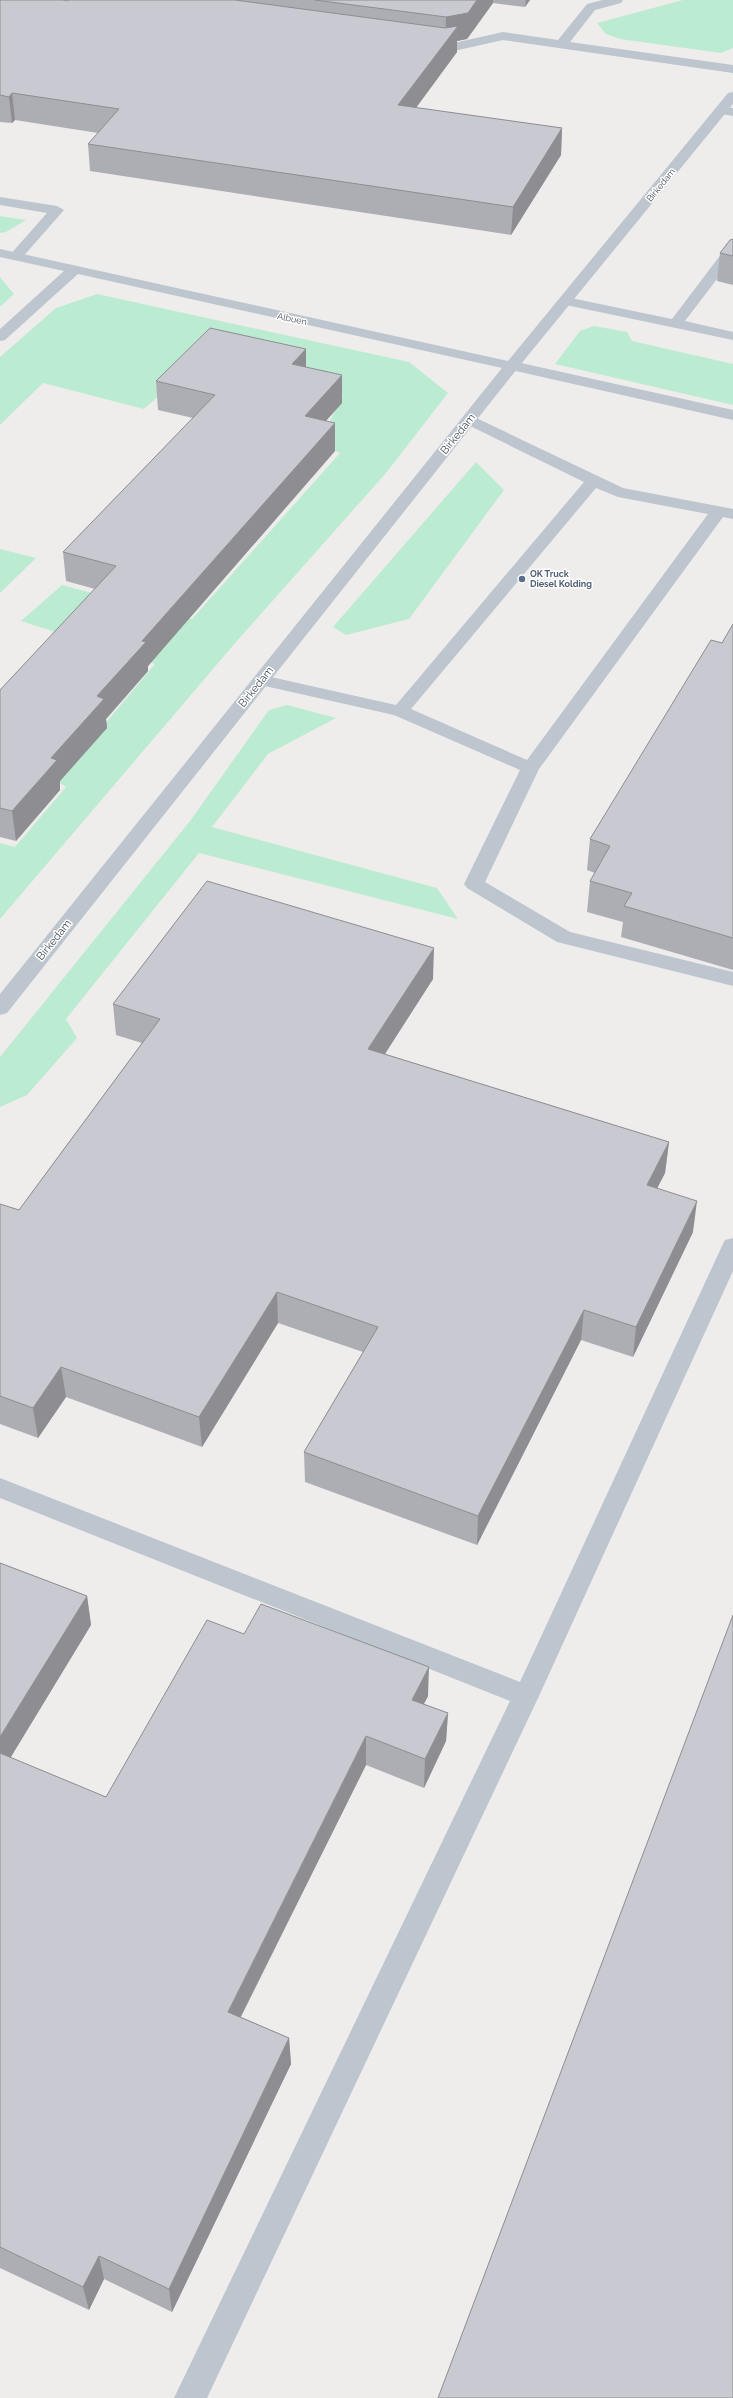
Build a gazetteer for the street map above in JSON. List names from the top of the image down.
{
  "streets": {
    "street": ["Birkedam", "Albuen"]
  },
  "crossings": [
    ["Birkedam", "Albuen"]
  ],
  "places": ["OK Truck Diesel Kolding"]
}
